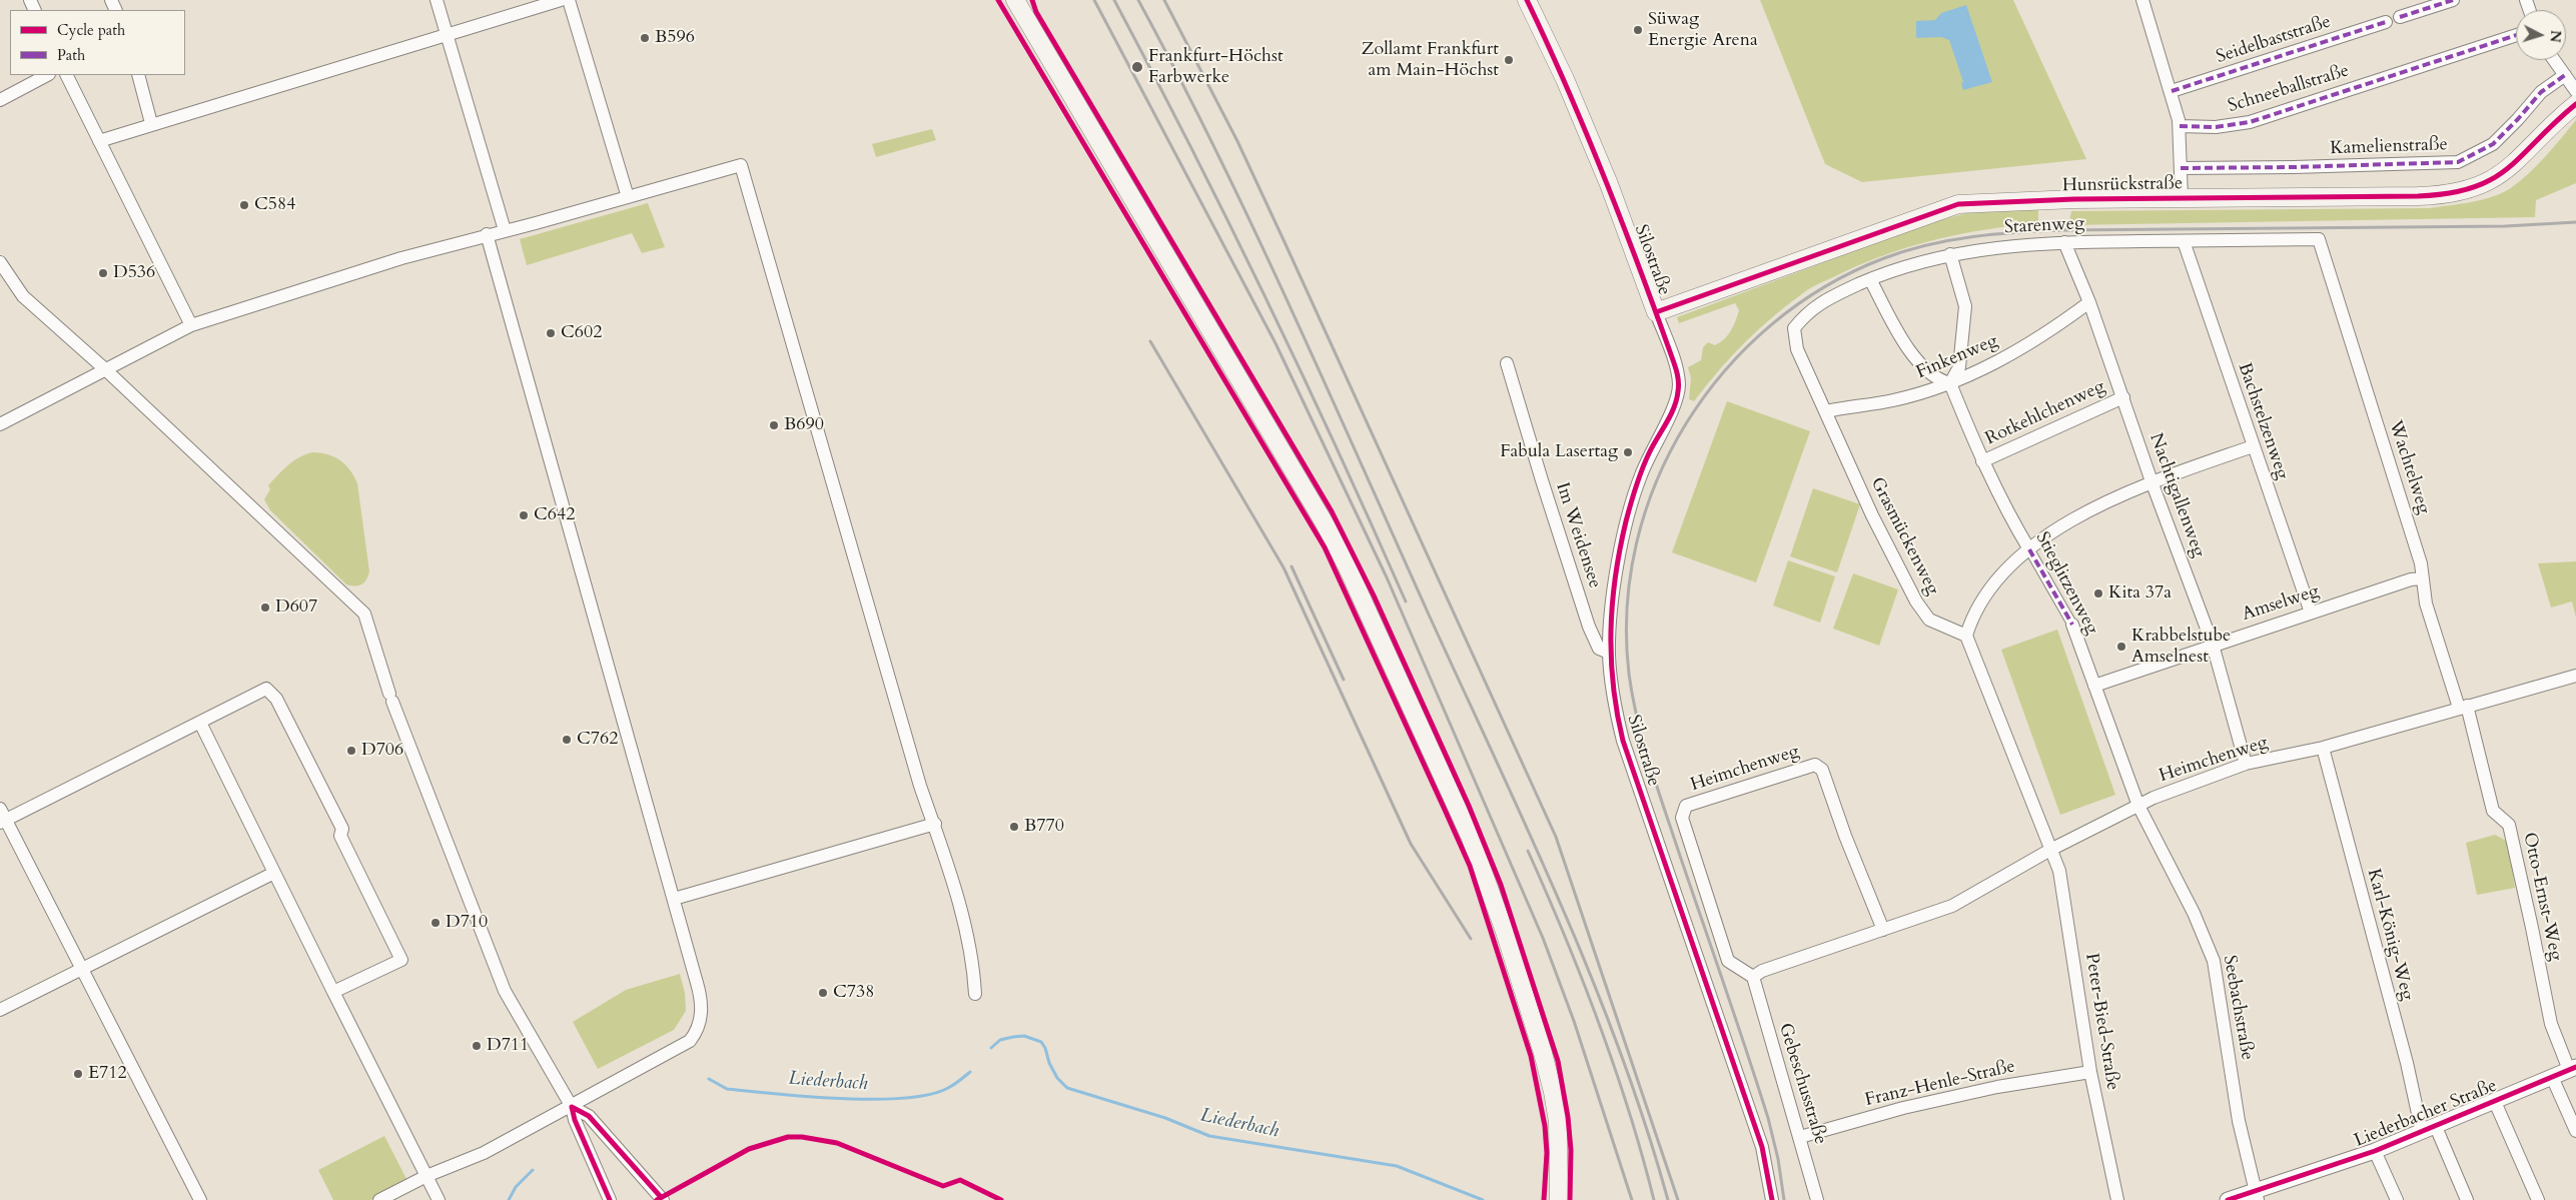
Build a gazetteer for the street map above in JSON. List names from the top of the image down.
{
  "streets": {
    "main road": ["Hunsrückstraße", "Silostraße"],
    "street": [
      "Seidelbaststraße",
      "Schneeballstraße",
      "Kamelienstraße",
      "Starenweg",
      "Finkenweg",
      "Rotkehlchenweg",
      "Bachstelzenweg",
      "Wachtelweg",
      "Nachtigallenweg",
      "Im Weidensee",
      "Grasmückenweg",
      "Stieglitzenweg",
      "Amselweg",
      "Heimchenweg",
      "Otto-Ernst-Weg",
      "Karl-König-Weg",
      "Seebachstraße",
      "Peter-Bied-Straße",
      "Gebeschusstraße",
      "Franz-Henle-Straße",
      "Liederbacher Straße"
    ]
  },
  "crossings": [
    ["Hunsrückstraße", "Silostraße"],
    ["Starenweg", "Bachstelzenweg"],
    ["Starenweg", "Wachtelweg"],
    ["Starenweg", "Nachtigallenweg"],
    ["Starenweg", "Grasmückenweg"],
    ["Silostraße", "Im Weidensee"],
    ["Finkenweg", "Nachtigallenweg"],
    ["Finkenweg", "Grasmückenweg"],
    ["Finkenweg", "Stieglitzenweg"],
    ["Rotkehlchenweg", "Nachtigallenweg"],
    ["Rotkehlchenweg", "Stieglitzenweg"],
    ["Bachstelzenweg", "Amselweg"],
    ["Wachtelweg", "Amselweg"],
    ["Wachtelweg", "Heimchenweg"],
    ["Wachtelweg", "Otto-Ernst-Weg"],
    ["Nachtigallenweg", "Amselweg"],
    ["Nachtigallenweg", "Heimchenweg"],
    ["Stieglitzenweg", "Amselweg"],
    ["Stieglitzenweg", "Heimchenweg"],
    ["Stieglitzenweg", "Seebachstraße"],
    ["Heimchenweg", "Otto-Ernst-Weg"],
    ["Heimchenweg", "Karl-König-Weg"],
    ["Heimchenweg", "Seebachstraße"],
    ["Heimchenweg", "Peter-Bied-Straße"],
    ["Heimchenweg", "Gebeschusstraße"],
    ["Otto-Ernst-Weg", "Liederbacher Straße"],
    ["Karl-König-Weg", "Liederbacher Straße"],
    ["Seebachstraße", "Liederbacher Straße"],
    ["Peter-Bied-Straße", "Franz-Henle-Straße"],
    ["Gebeschusstraße", "Franz-Henle-Straße"]
  ],
  "water": ["Liederbach"],
  "places": [
    "Süwag Energie Arena",
    "B596",
    "Zollamt Frankfurt am Main-Höchst",
    "Frankfurt-Höchst Farbwerke",
    "C584",
    "D536",
    "C602",
    "B690",
    "Fabula Lasertag",
    "C642",
    "Kita 37a",
    "D607",
    "Krabbelstube Amselnest",
    "C762",
    "D706",
    "B770",
    "D710",
    "C738",
    "D711",
    "E712"
  ],
  "legend": ["Cycle path", "Path"],
  "north": "right"
}
